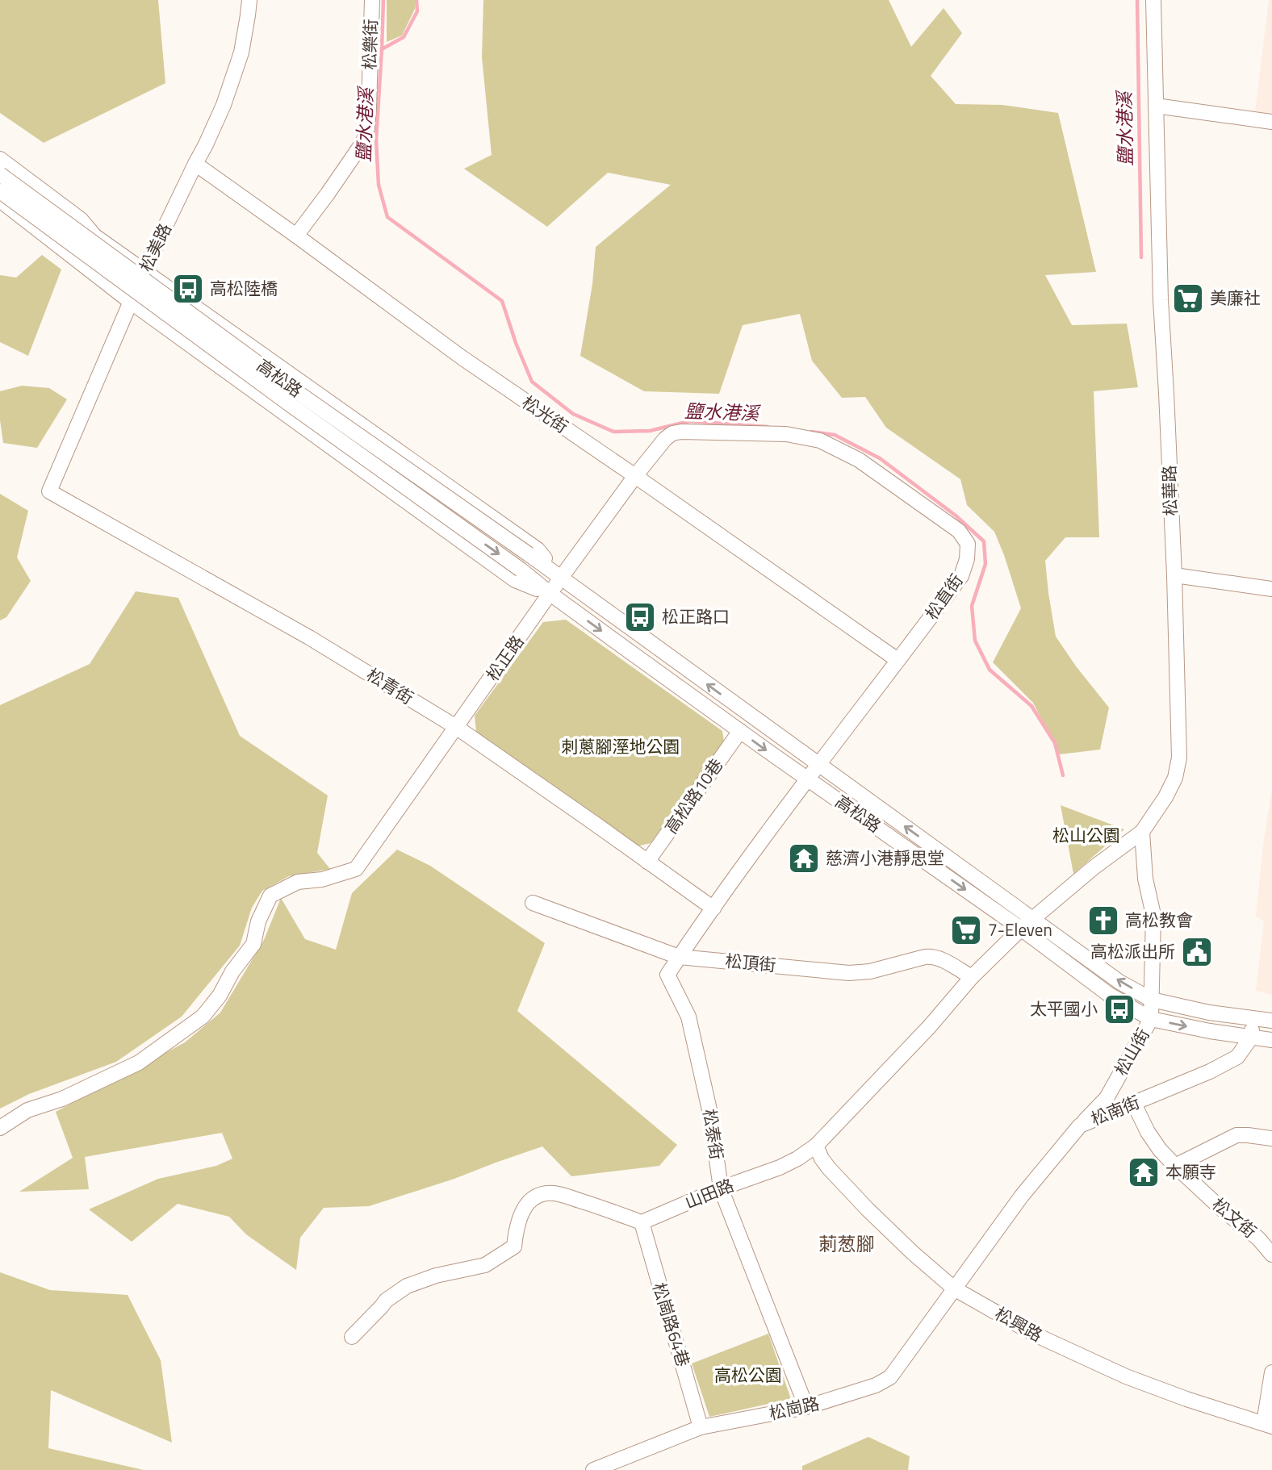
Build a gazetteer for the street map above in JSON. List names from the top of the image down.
{
  "streets": {
    "street": [
      "松樂街",
      "松美路",
      "高松路",
      "松光街",
      "松華路",
      "松直街",
      "松正路",
      "松青街",
      "高松路10巷",
      "松頂街",
      "松山街",
      "松南街",
      "松泰街",
      "山田路",
      "松文街",
      "松崗路64巷",
      "松興路",
      "松崗路"
    ]
  },
  "crossings": [
    ["松樂街", "松光街"],
    ["松美路", "高松路"],
    ["松美路", "松光街"],
    ["松美路", "松青街"],
    ["高松路", "松華路"],
    ["高松路", "松直街"],
    ["高松路", "松正路"],
    ["高松路", "高松路10巷"],
    ["高松路", "松山街"],
    ["高松路", "松南街"],
    ["高松路", "山田路"],
    ["松光街", "松直街"],
    ["松光街", "松正路"],
    ["松華路", "松山街"],
    ["松華路", "山田路"],
    ["松直街", "松正路"],
    ["松直街", "松青街"],
    ["松直街", "松頂街"],
    ["松直街", "松泰街"],
    ["松正路", "松青街"],
    ["松青街", "高松路10巷"],
    ["松頂街", "松泰街"],
    ["松頂街", "山田路"],
    ["松山街", "松南街"],
    ["松南街", "松文街"],
    ["松南街", "松興路"],
    ["松南街", "松崗路"],
    ["松泰街", "山田路"],
    ["松泰街", "松崗路"],
    ["山田路", "松崗路64巷"],
    ["山田路", "松興路"],
    ["松崗路64巷", "松崗路"],
    ["松興路", "松崗路"]
  ],
  "districts": ["莿葱腳"],
  "water": ["鹽水港溪"],
  "parks": ["刺蔥腳溼地公園", "松山公園", "高松公園"],
  "places": {
    "bus stop": ["高松陸橋", "松正路口", "太平國小"],
    "supermarket": ["美廉社", "7-Eleven"],
    "temple": ["慈濟小港靜思堂", "本願寺"],
    "church": ["高松教會"],
    "public building": ["高松派出所"]
  }
}
